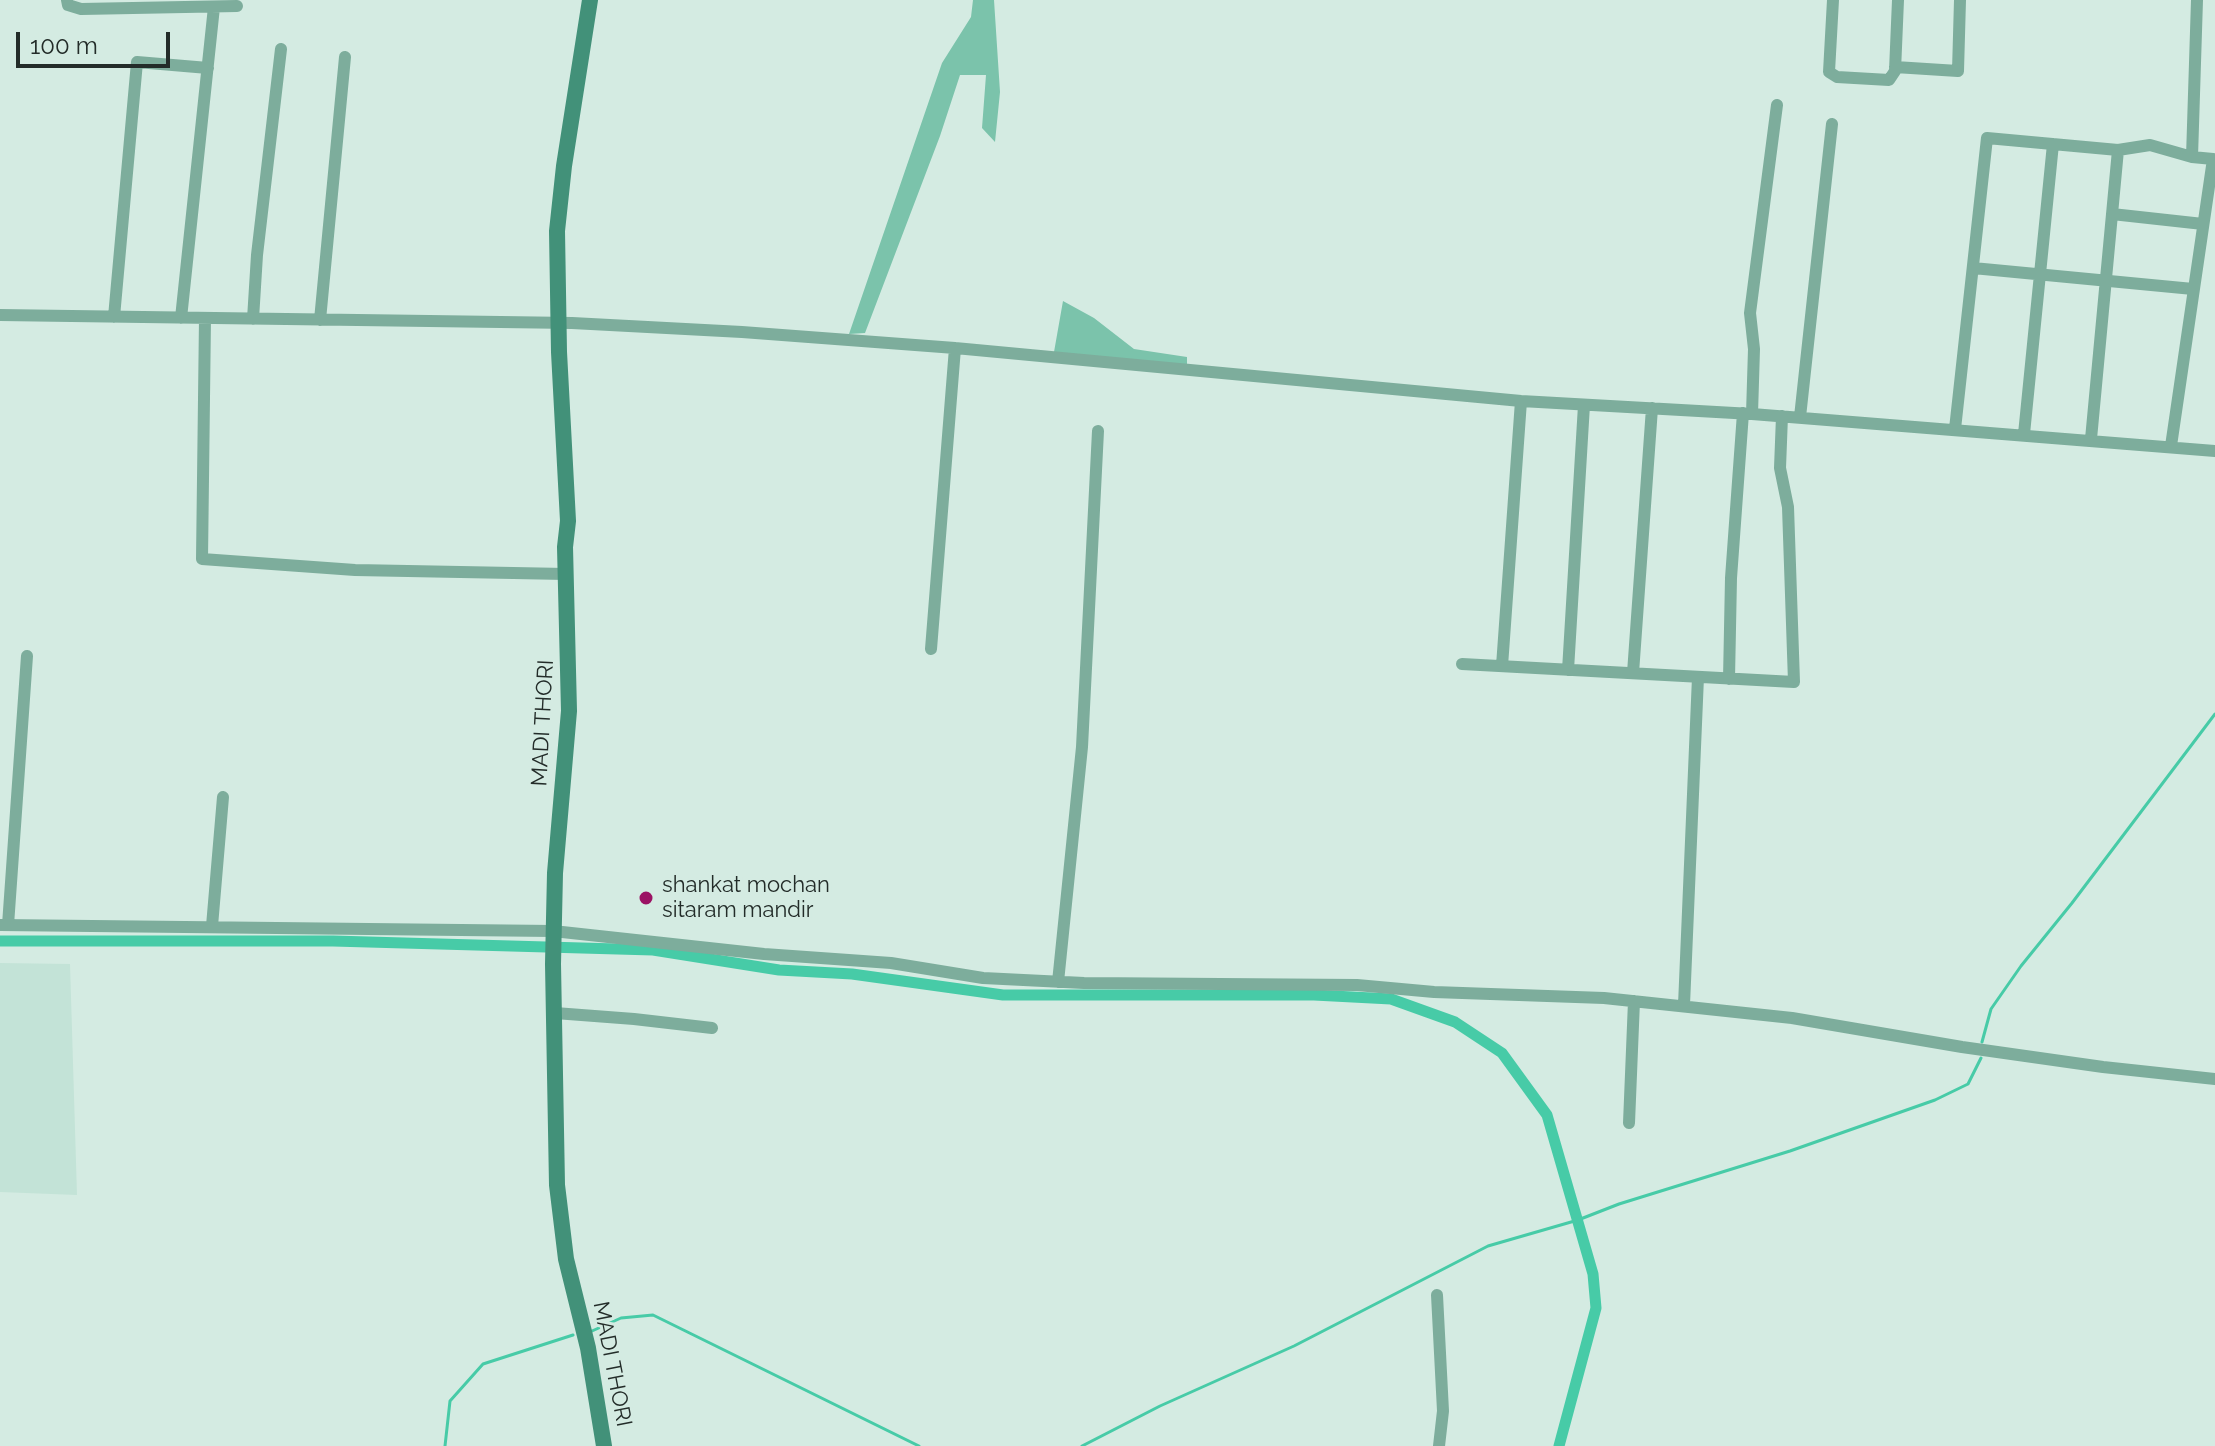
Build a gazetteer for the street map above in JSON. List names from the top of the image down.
{
  "streets": {
    "main road": ["MADI THORI"]
  },
  "places": ["shankat mochan sitaram mandir"],
  "scale_bar": "100 m"
}
